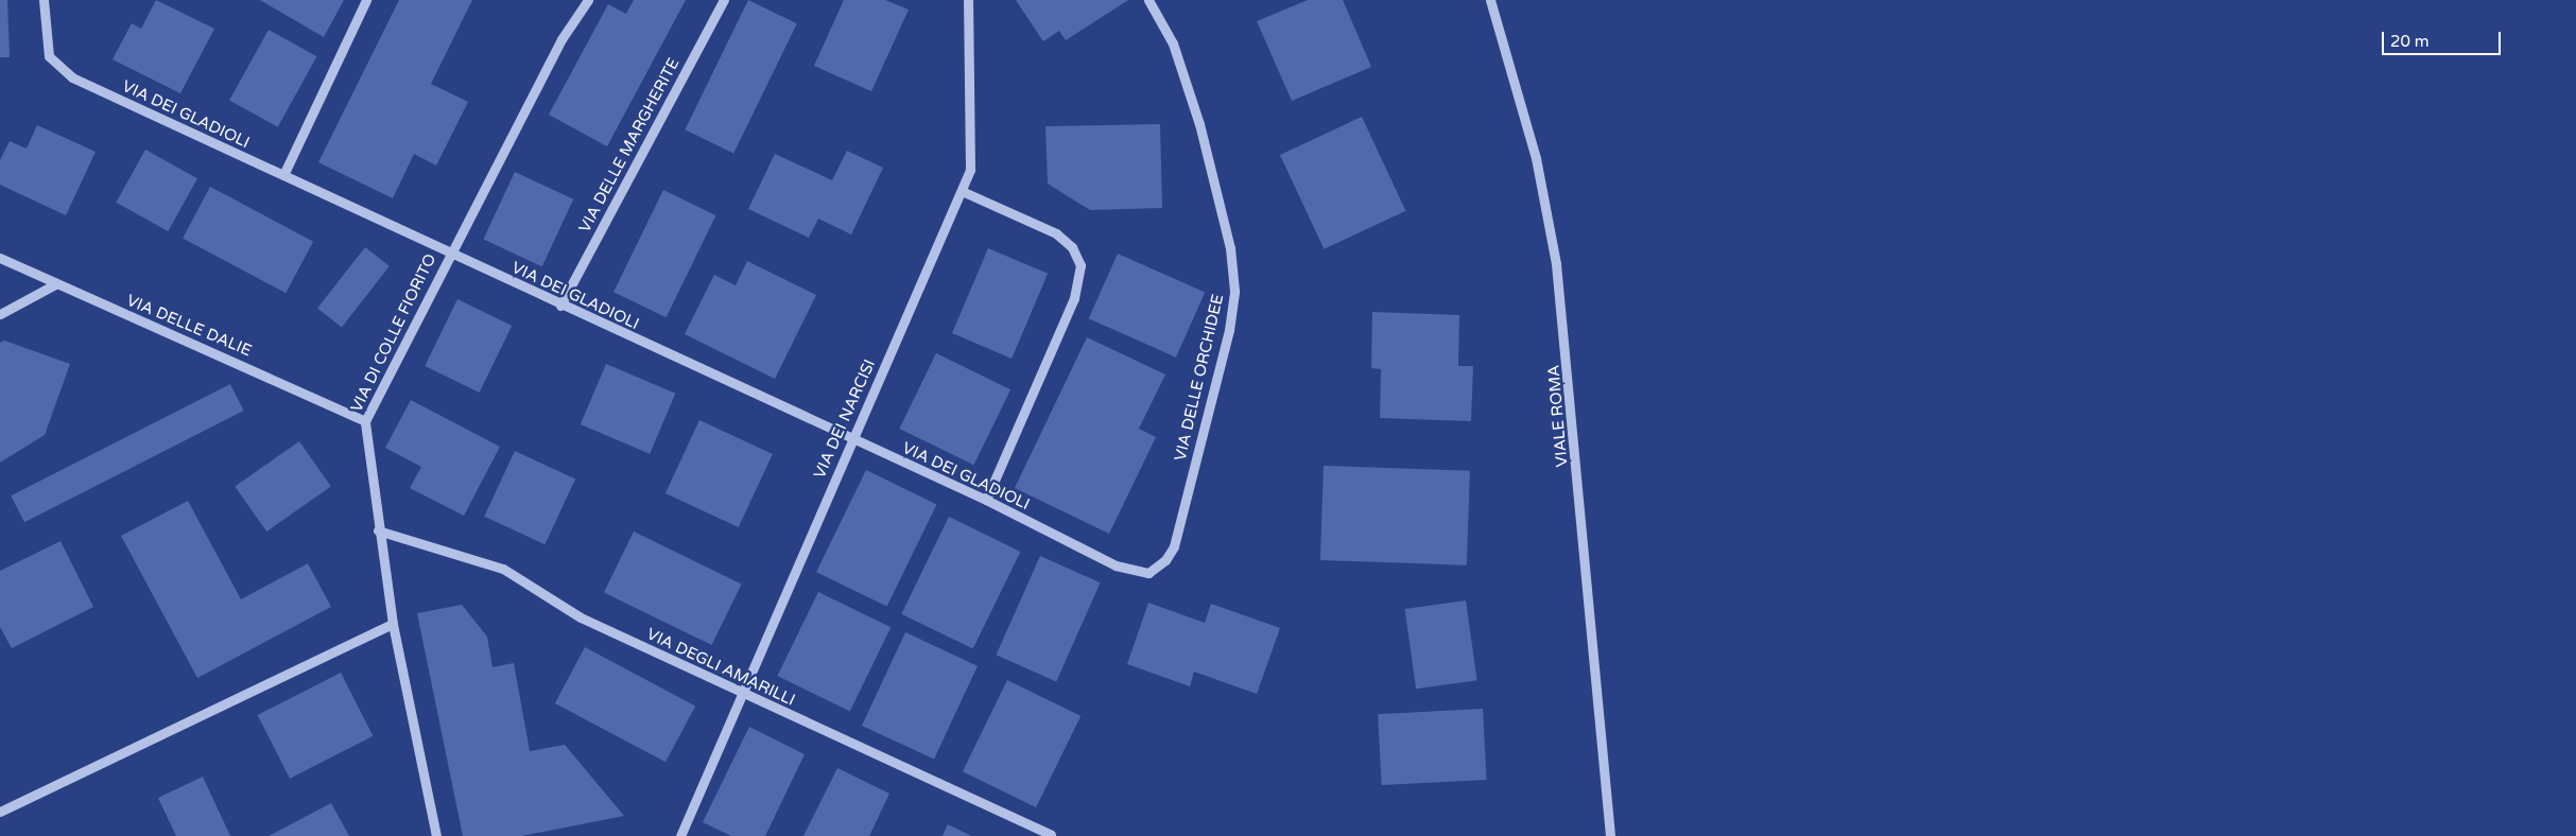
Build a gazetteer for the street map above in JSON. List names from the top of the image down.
{
  "streets": {
    "street": [
      "VIA DEI GLADIOLI",
      "VIA DELLE MARGHERITE",
      "VIA DELLE DALIE",
      "VIA DI COLLE FIORITO",
      "VIA DELLE ORCHIDEE",
      "VIALE ROMA",
      "VIA DEI NARCISI",
      "VIA DEGLI AMARILLI"
    ]
  },
  "crossings": [
    ["VIA DEI GLADIOLI", "VIA DELLE MARGHERITE"],
    ["VIA DEI GLADIOLI", "VIA DI COLLE FIORITO"],
    ["VIA DEI GLADIOLI", "VIA DELLE ORCHIDEE"],
    ["VIA DEI GLADIOLI", "VIA DEI NARCISI"],
    ["VIA DELLE DALIE", "VIA DI COLLE FIORITO"],
    ["VIA DI COLLE FIORITO", "VIA DEGLI AMARILLI"],
    ["VIA DEI NARCISI", "VIA DEGLI AMARILLI"]
  ],
  "scale_bar": "20 m"
}
